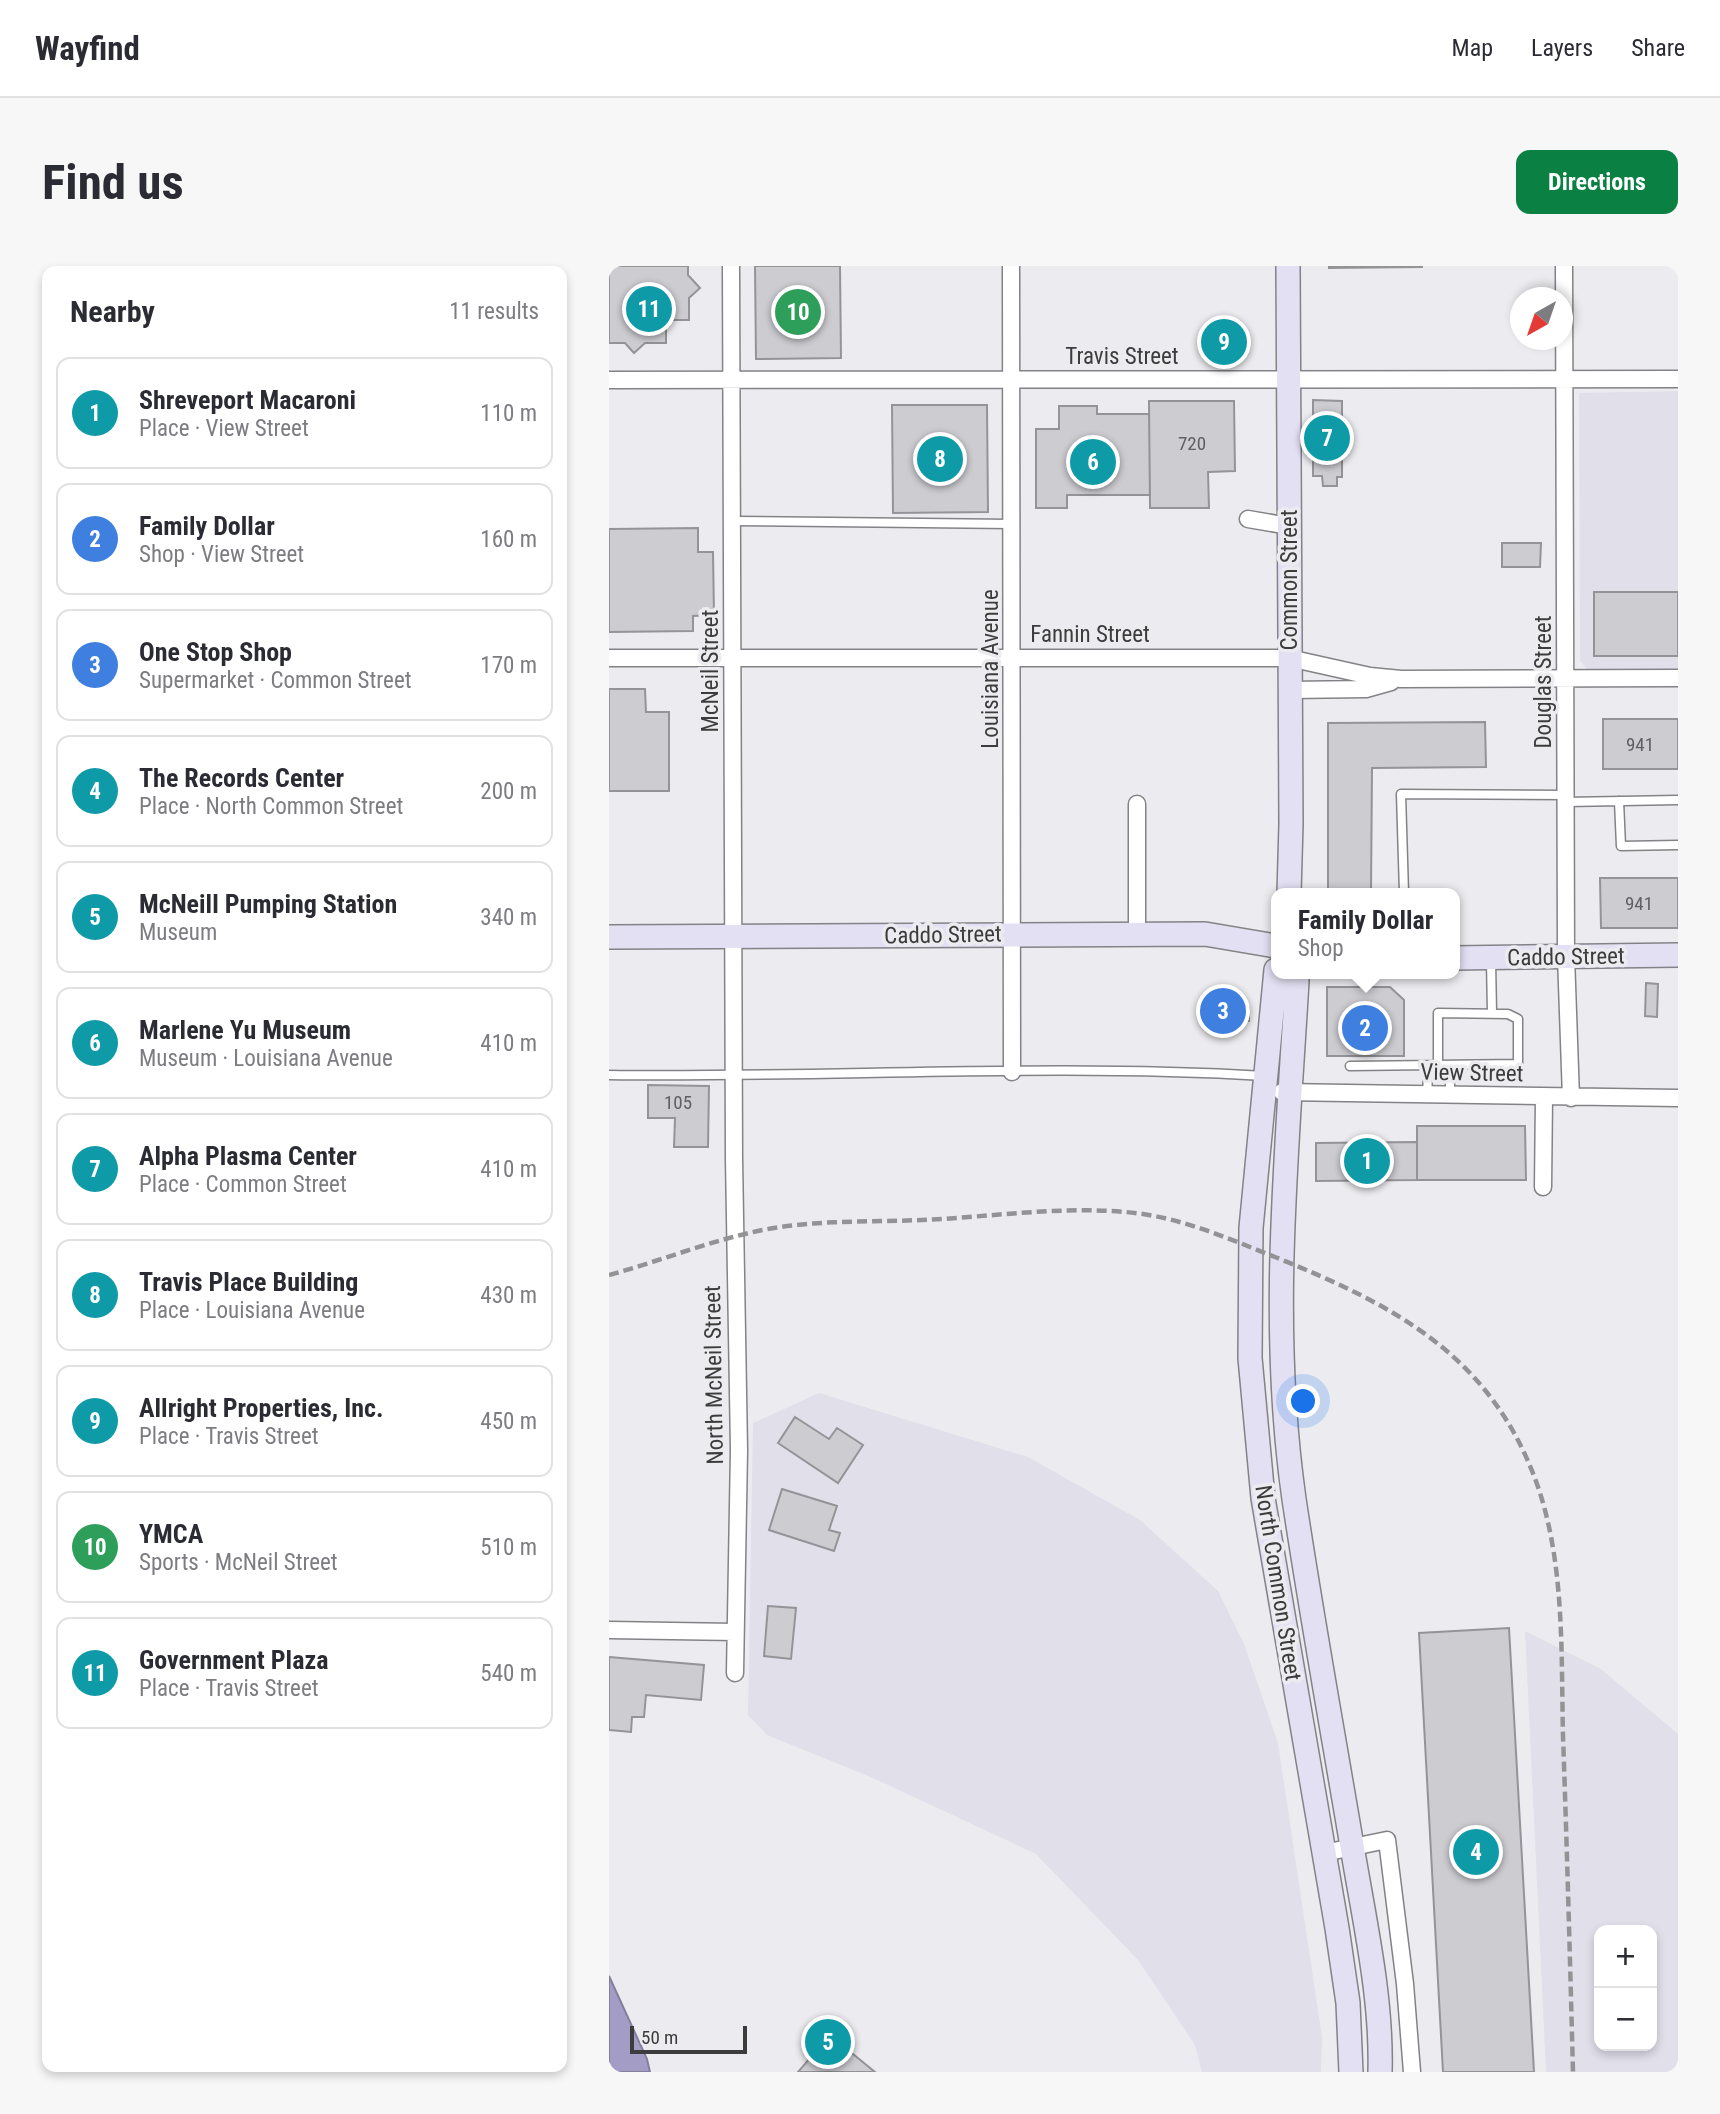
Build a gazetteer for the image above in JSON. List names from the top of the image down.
{
  "streets": {
    "main road": ["Common Street", "Caddo Street", "North Common Street"],
    "street": [
      "Travis Street",
      "Fannin Street",
      "Louisiana Avenue",
      "McNeil Street",
      "Douglas Street",
      "View Street",
      "North McNeil Street"
    ]
  },
  "crossings": [
    ["Travis Street", "Common Street"],
    ["Travis Street", "Louisiana Avenue"],
    ["Travis Street", "McNeil Street"],
    ["Travis Street", "Douglas Street"],
    ["Common Street", "Fannin Street"],
    ["Fannin Street", "Louisiana Avenue"],
    ["Fannin Street", "McNeil Street"],
    ["Fannin Street", "Douglas Street"],
    ["Louisiana Avenue", "Caddo Street"],
    ["McNeil Street", "Caddo Street"],
    ["McNeil Street", "North McNeil Street"],
    ["Douglas Street", "Caddo Street"],
    ["Douglas Street", "View Street"],
    ["View Street", "North Common Street"]
  ],
  "house_numbers": [
    "720",
    "941",
    "941",
    "105"
  ],
  "scale_bar": "50 m",
  "north": "bottom left",
  "page": {
    "header": "Wayfind",
    "nav": ["Map", "Layers", "Share"],
    "buttons": "Directions",
    "title": "Find us",
    "heading": ["Nearby", "11 results"],
    "pins": [
      "11",
      "10",
      "9",
      "7",
      "8",
      "6",
      "3",
      "2",
      "1",
      "4",
      "5"
    ],
    "list": [
      {
        "mark": "1",
        "name": "Shreveport Macaroni",
        "note": "Place · View Street",
        "value": "110 m"
      },
      {
        "mark": "2",
        "name": "Family Dollar",
        "note": "Shop · View Street",
        "value": "160 m"
      },
      {
        "mark": "3",
        "name": "One Stop Shop",
        "note": "Supermarket · Common Street",
        "value": "170 m"
      },
      {
        "mark": "4",
        "name": "The Records Center",
        "note": "Place · North Common Street",
        "value": "200 m"
      },
      {
        "mark": "5",
        "name": "McNeill Pumping Station",
        "note": "Museum",
        "value": "340 m"
      },
      {
        "mark": "6",
        "name": "Marlene Yu Museum",
        "note": "Museum · Louisiana Avenue",
        "value": "410 m"
      },
      {
        "mark": "7",
        "name": "Alpha Plasma Center",
        "note": "Place · Common Street",
        "value": "410 m"
      },
      {
        "mark": "8",
        "name": "Travis Place Building",
        "note": "Place · Louisiana Avenue",
        "value": "430 m"
      },
      {
        "mark": "9",
        "name": "Allright Properties, Inc.",
        "note": "Place · Travis Street",
        "value": "450 m"
      },
      {
        "mark": "10",
        "name": "YMCA",
        "note": "Sports · McNeil Street",
        "value": "510 m"
      },
      {
        "mark": "11",
        "name": "Government Plaza",
        "note": "Place · Travis Street",
        "value": "540 m"
      }
    ],
    "popup": ["Family Dollar", "Shop"],
    "map_buttons": ["+", "−"],
    "scale": "50 m"
  }
}
